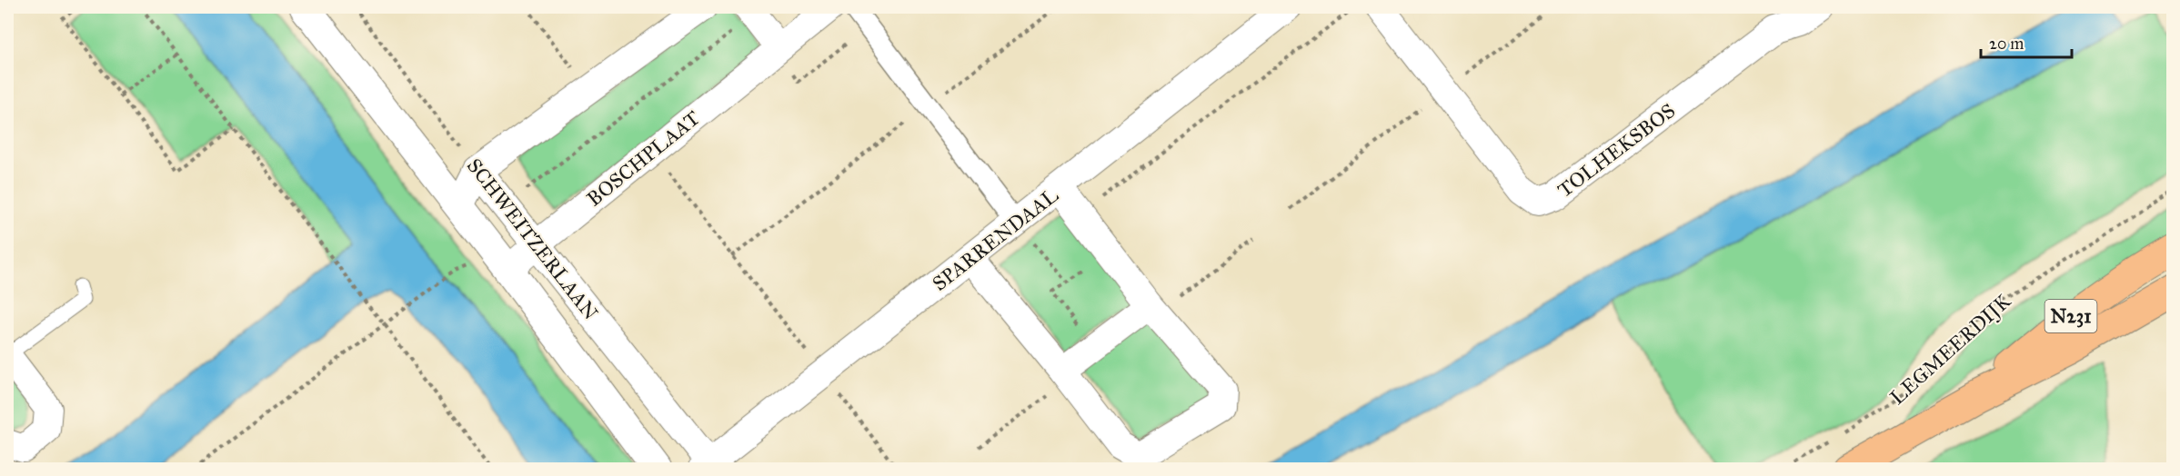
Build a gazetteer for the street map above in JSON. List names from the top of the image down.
{
  "streets": {
    "main road": ["N231", "LEGMEERDIJK"],
    "street": [
      "TOLHEKSBOS",
      "BOSCHPLAAT",
      "SCHWEITZERLAAN",
      "SPARRENDAAL"
    ]
  },
  "crossings": [
    ["BOSCHPLAAT", "SCHWEITZERLAAN"],
    ["SCHWEITZERLAAN", "SPARRENDAAL"]
  ],
  "scale_bar": "20 m"
}
